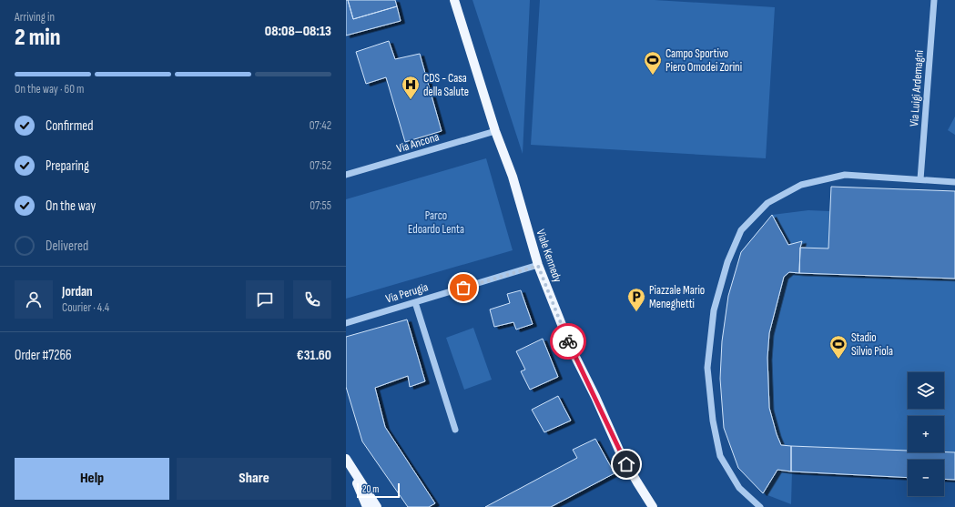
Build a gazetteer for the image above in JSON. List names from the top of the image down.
{
  "streets": {
    "main road": ["Viale Kennedy"],
    "street": ["Via Luigi Ardemagni", "Via Ancona", "Via Perugia"]
  },
  "crossings": [
    ["Via Ancona", "Viale Kennedy"],
    ["Viale Kennedy", "Via Perugia"]
  ],
  "parks": ["Parco Edoardo Lenta"],
  "places": {
    "sports": ["Campo Sportivo Piero Omodei Zorini", "Stadio Silvio Piola"],
    "hospital": ["CDS - Casa della Salute"],
    "parking": ["Piazzale Mario Meneghetti"]
  },
  "scale_bar": "20 m",
  "page": {
    "heading": ["2 min", "Arriving in", "08:08–08:13"],
    "panel": [
      "Jordan",
      "Courier · 4.4",
      "Order #7266",
      "€31.60"
    ],
    "bar": "On the way · 60 m",
    "list": [
      ["Confirmed", "07:42"],
      ["Preparing", "07:52"],
      ["On the way", "07:55"],
      "Delivered"
    ],
    "map_buttons": ["+", "−"],
    "buttons": ["Help", "Share"],
    "scale": "20 m"
  }
}
